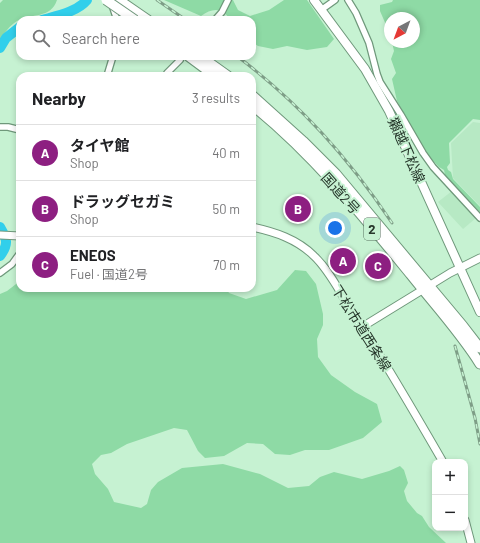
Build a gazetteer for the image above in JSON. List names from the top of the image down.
{
  "streets": {
    "highway": ["国道2号", "2"],
    "main road": ["獺越下松線"],
    "street": ["下松市道西条線"]
  },
  "north": "bottom left",
  "page": {
    "search": "Search here",
    "heading": ["Nearby", "3 results"],
    "list": [
      {
        "mark": "A",
        "name": "タイヤ館",
        "note": "Shop",
        "value": "40 m"
      },
      {
        "mark": "B",
        "name": "ドラッグセガミ",
        "note": "Shop",
        "value": "50 m"
      },
      {
        "mark": "C",
        "name": "ENEOS",
        "note": "Fuel · 国道2号",
        "value": "70 m"
      }
    ],
    "pins": ["B", "A", "C"],
    "map_buttons": ["+", "−"]
  }
}
